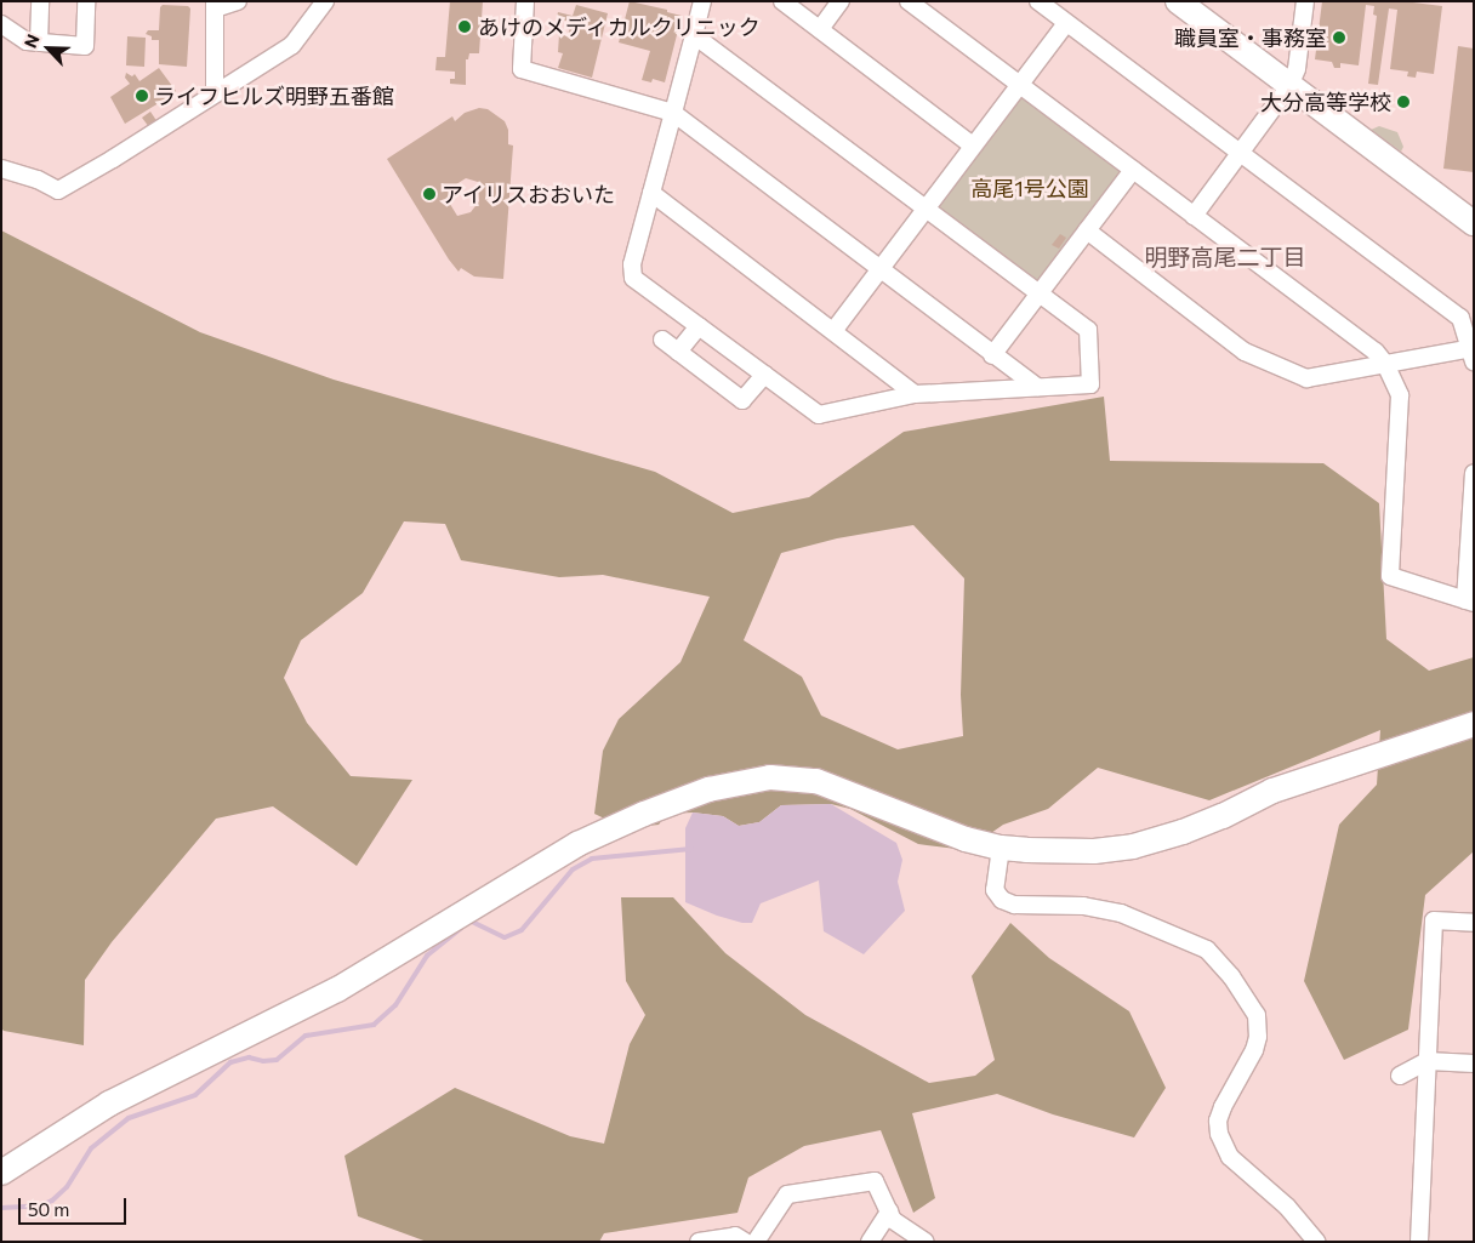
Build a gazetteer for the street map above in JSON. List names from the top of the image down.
{
  "districts": ["明野高尾二丁目"],
  "parks": ["高尾1号公園"],
  "places": [
    "あけのメディカルクリニック",
    "職員室・事務室",
    "ライフヒルズ明野五番館",
    "大分高等学校",
    "アイリスおおいた"
  ],
  "scale_bar": "50 m",
  "north": "top left"
}
